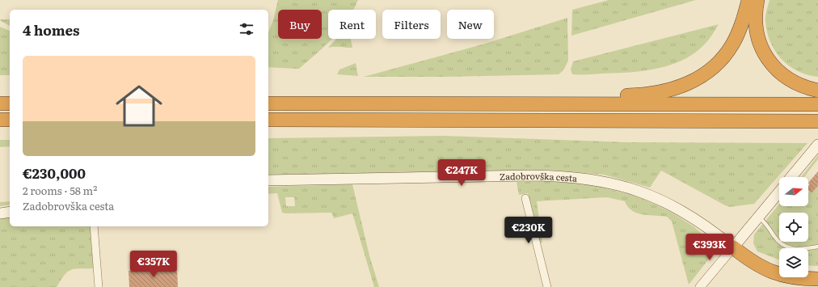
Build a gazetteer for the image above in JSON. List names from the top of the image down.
{
  "streets": {
    "main road": ["Zadobrovška cesta"]
  },
  "north": "right",
  "page": {
    "chip": [
      "Buy",
      "Rent",
      "Filters",
      "New"
    ],
    "heading": "4 homes",
    "list": [
      {
        "name": "€230,000",
        "note": "2 rooms · 58 m² · Zadobrovška cesta"
      }
    ],
    "price": [
      "€247K",
      "€230K",
      "€393K",
      "€357K"
    ]
  }
}
